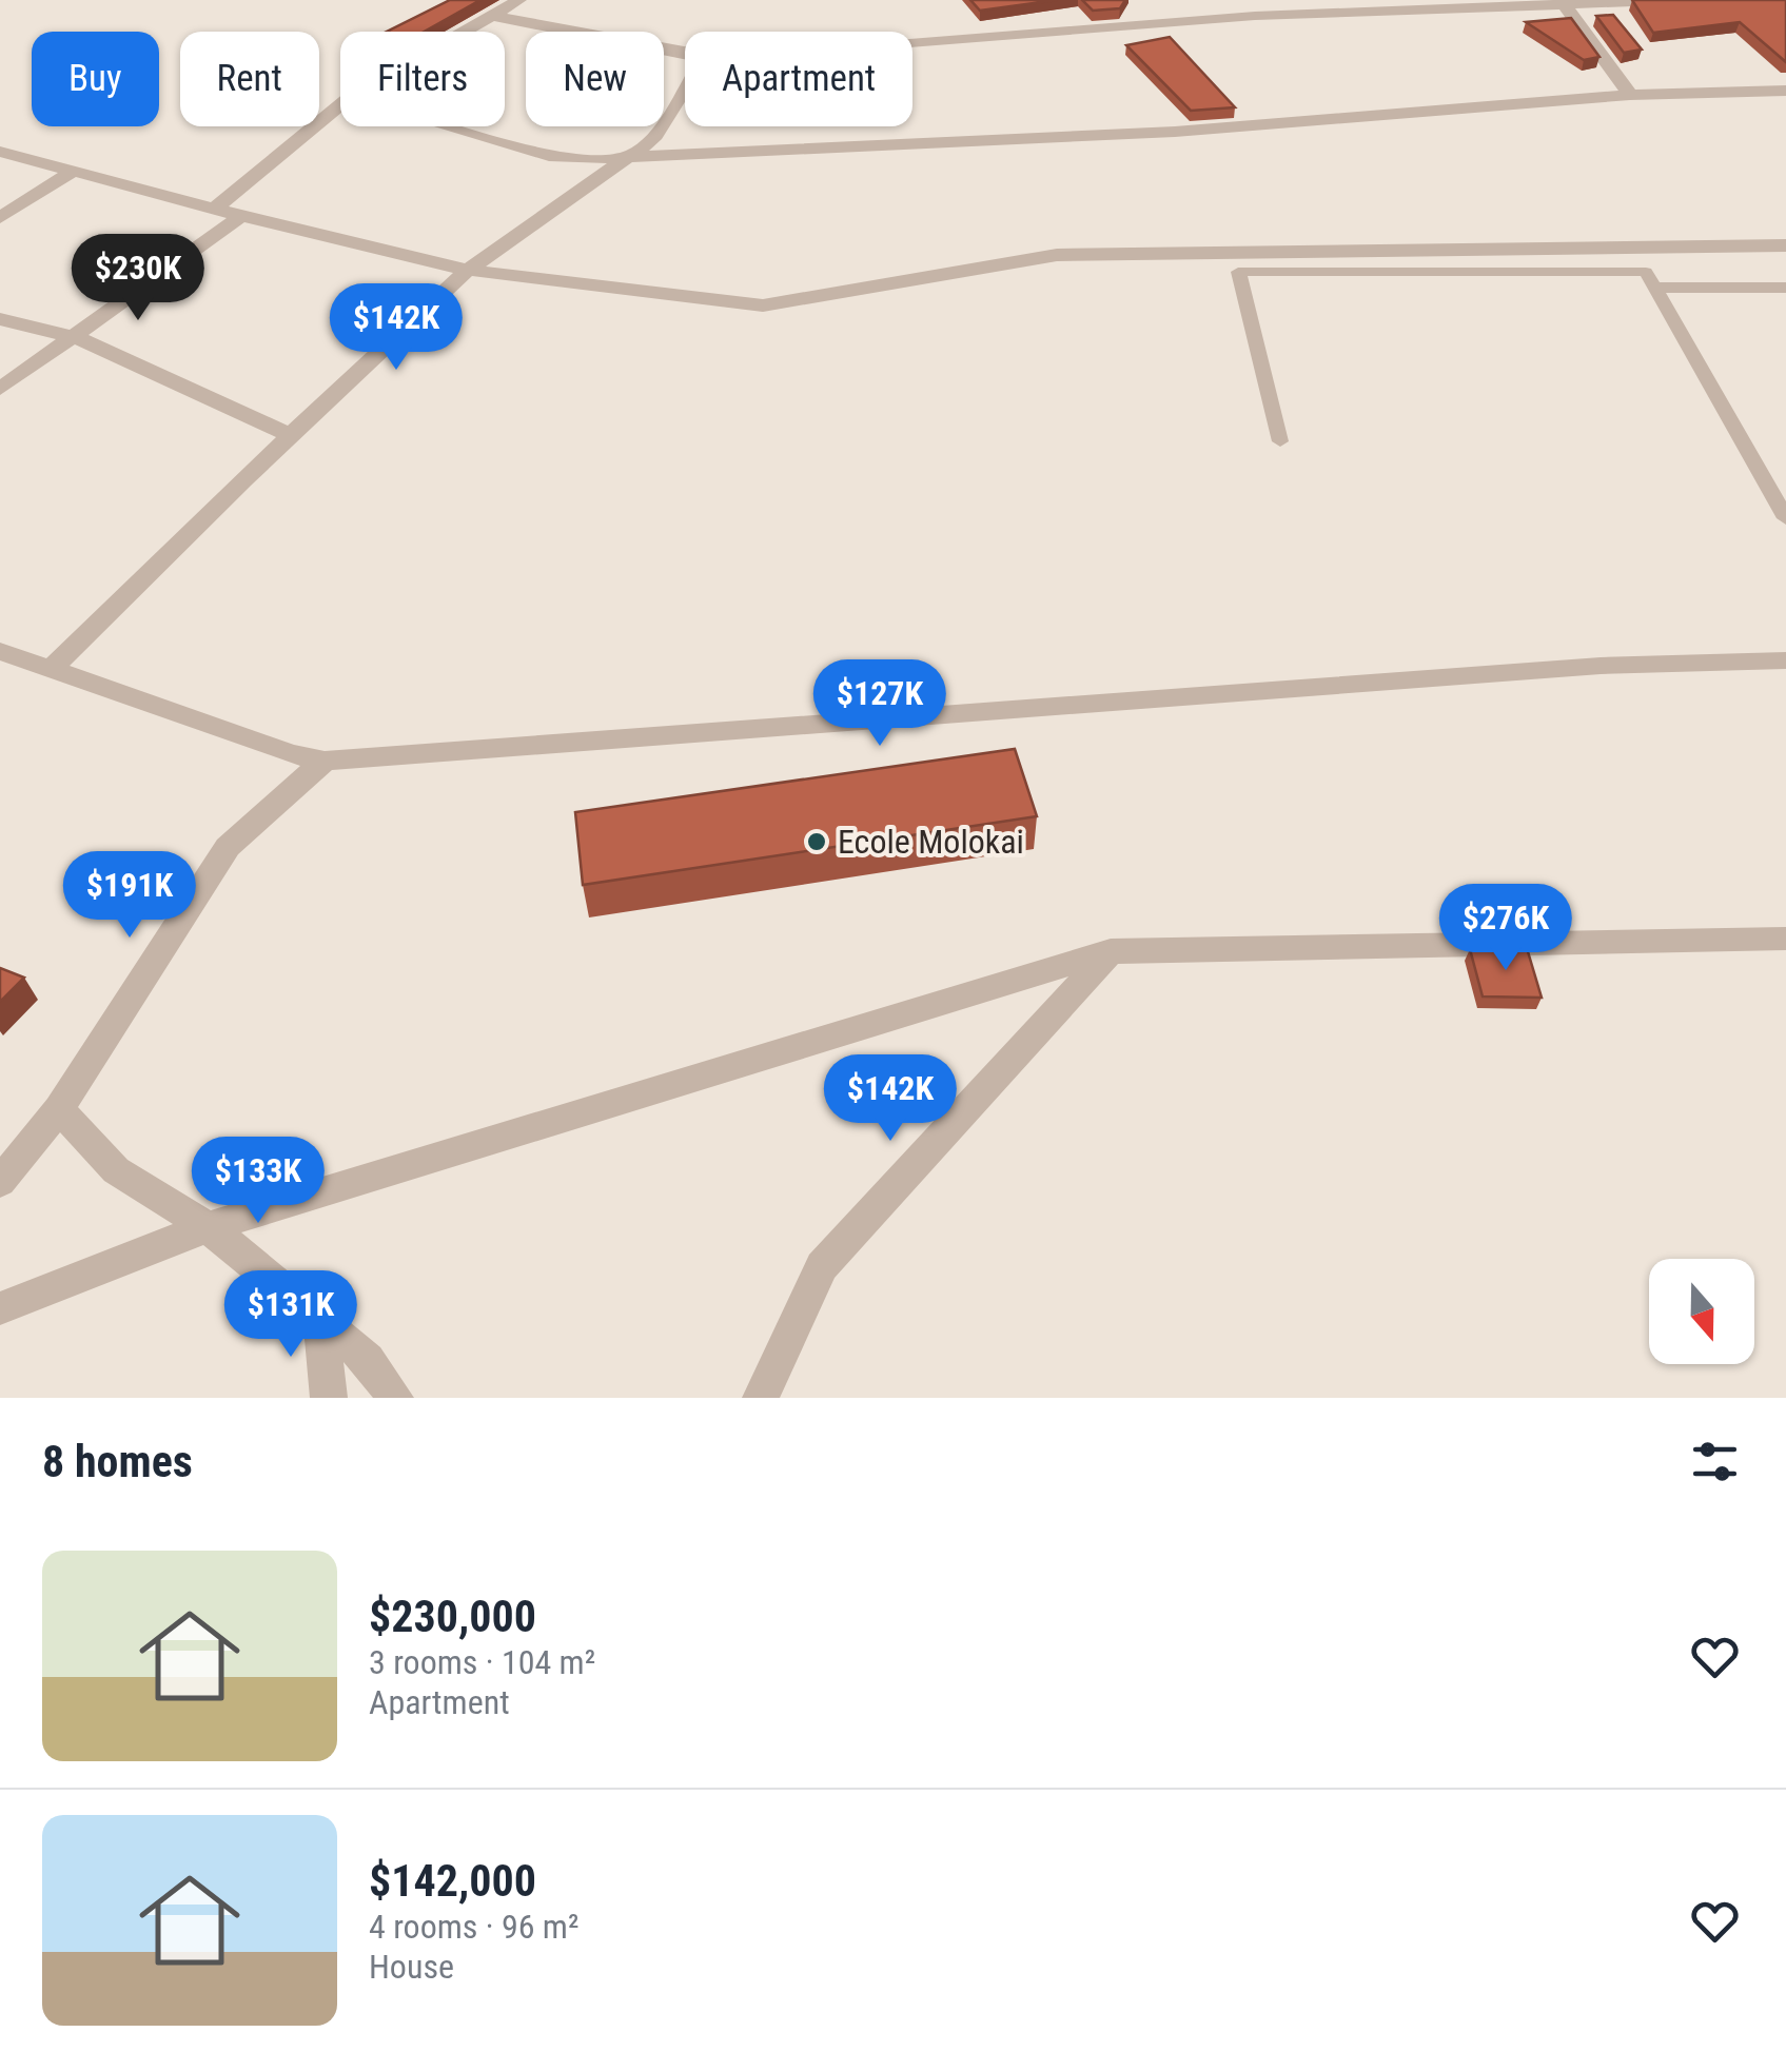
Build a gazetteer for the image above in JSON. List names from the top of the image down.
{
  "places": ["Ecole Molokai"],
  "north": "bottom",
  "page": {
    "chip": [
      "Buy",
      "Rent",
      "Filters",
      "New",
      "Apartment"
    ],
    "price": [
      "$230K",
      "$142K",
      "$127K",
      "$191K",
      "$276K",
      "$142K",
      "$133K",
      "$131K"
    ],
    "heading": "8 homes",
    "list": [
      {
        "name": "$230,000",
        "note": "3 rooms · 104 m² · Apartment"
      },
      {
        "name": "$142,000",
        "note": "4 rooms · 96 m² · House"
      }
    ]
  }
}
